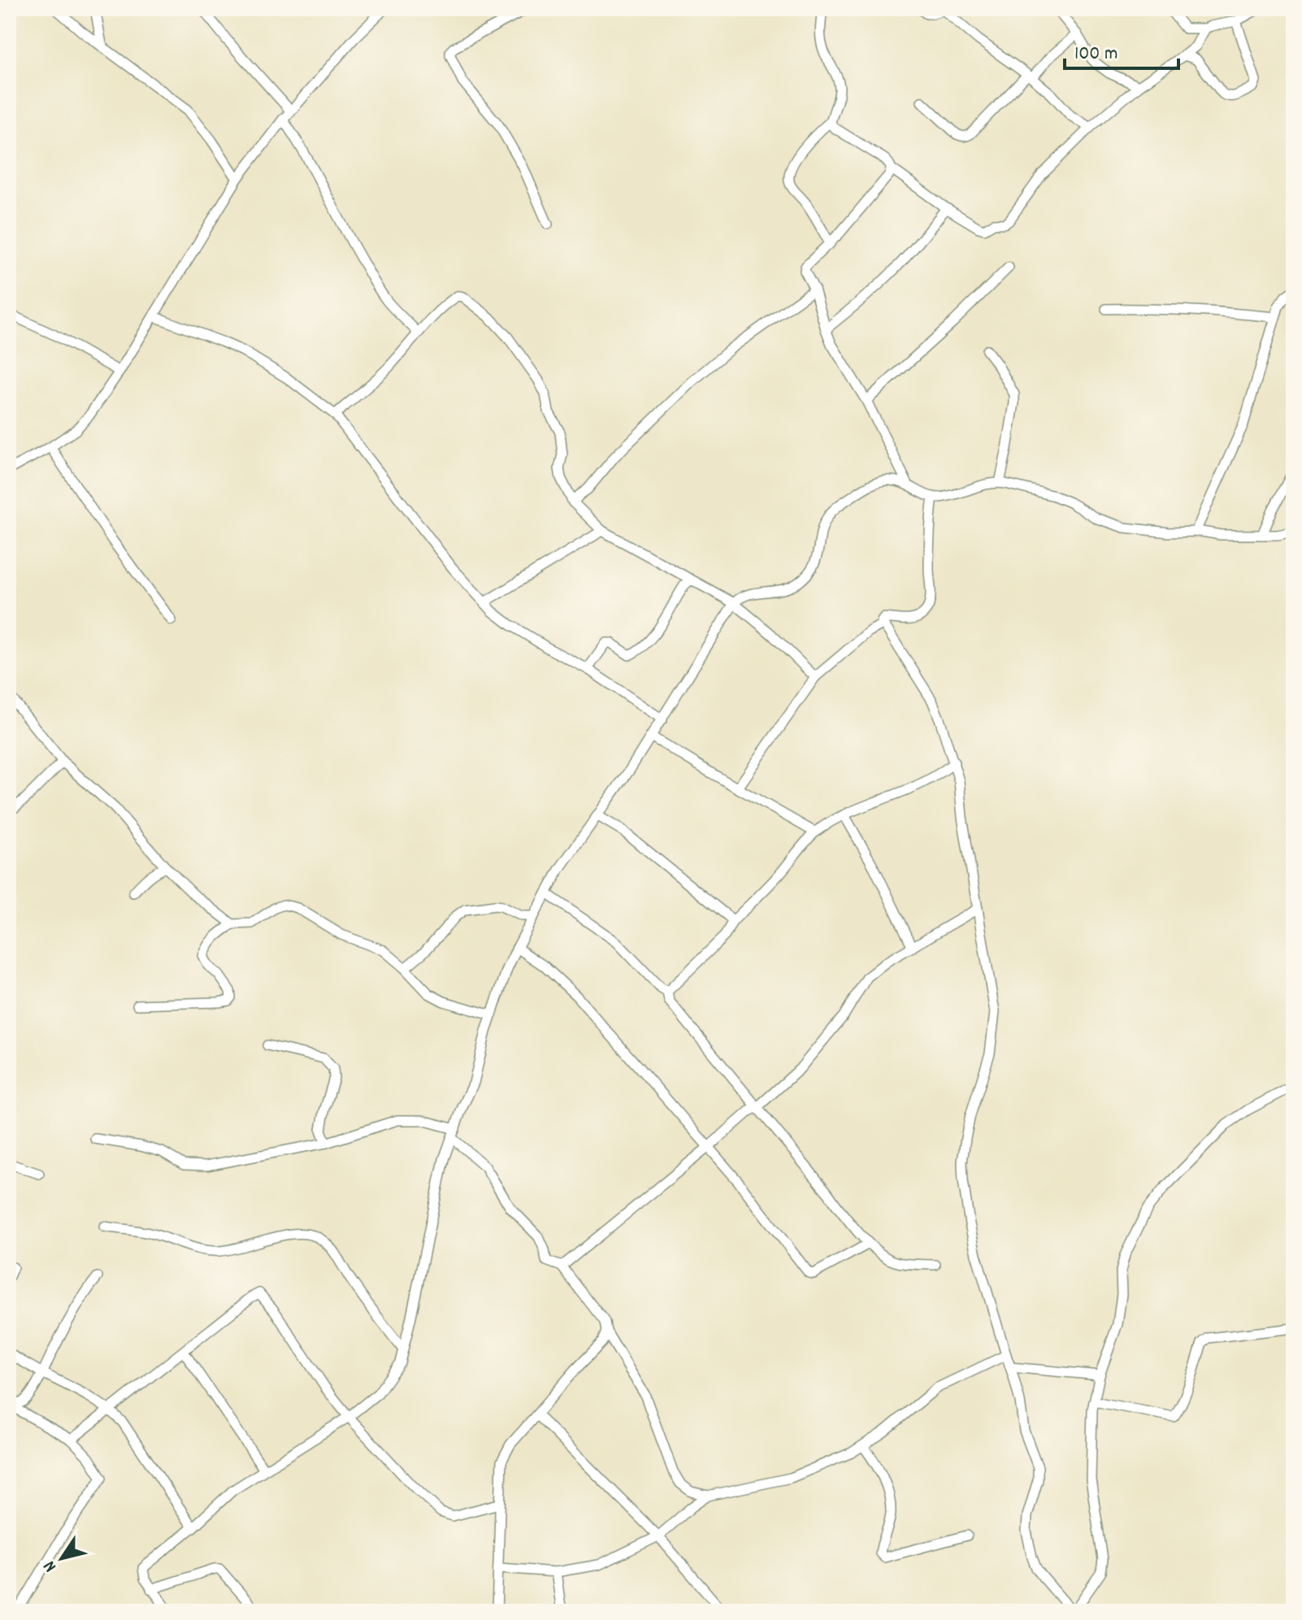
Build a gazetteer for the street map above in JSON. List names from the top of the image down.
{
  "scale_bar": "100 m",
  "north": "bottom left"
}
